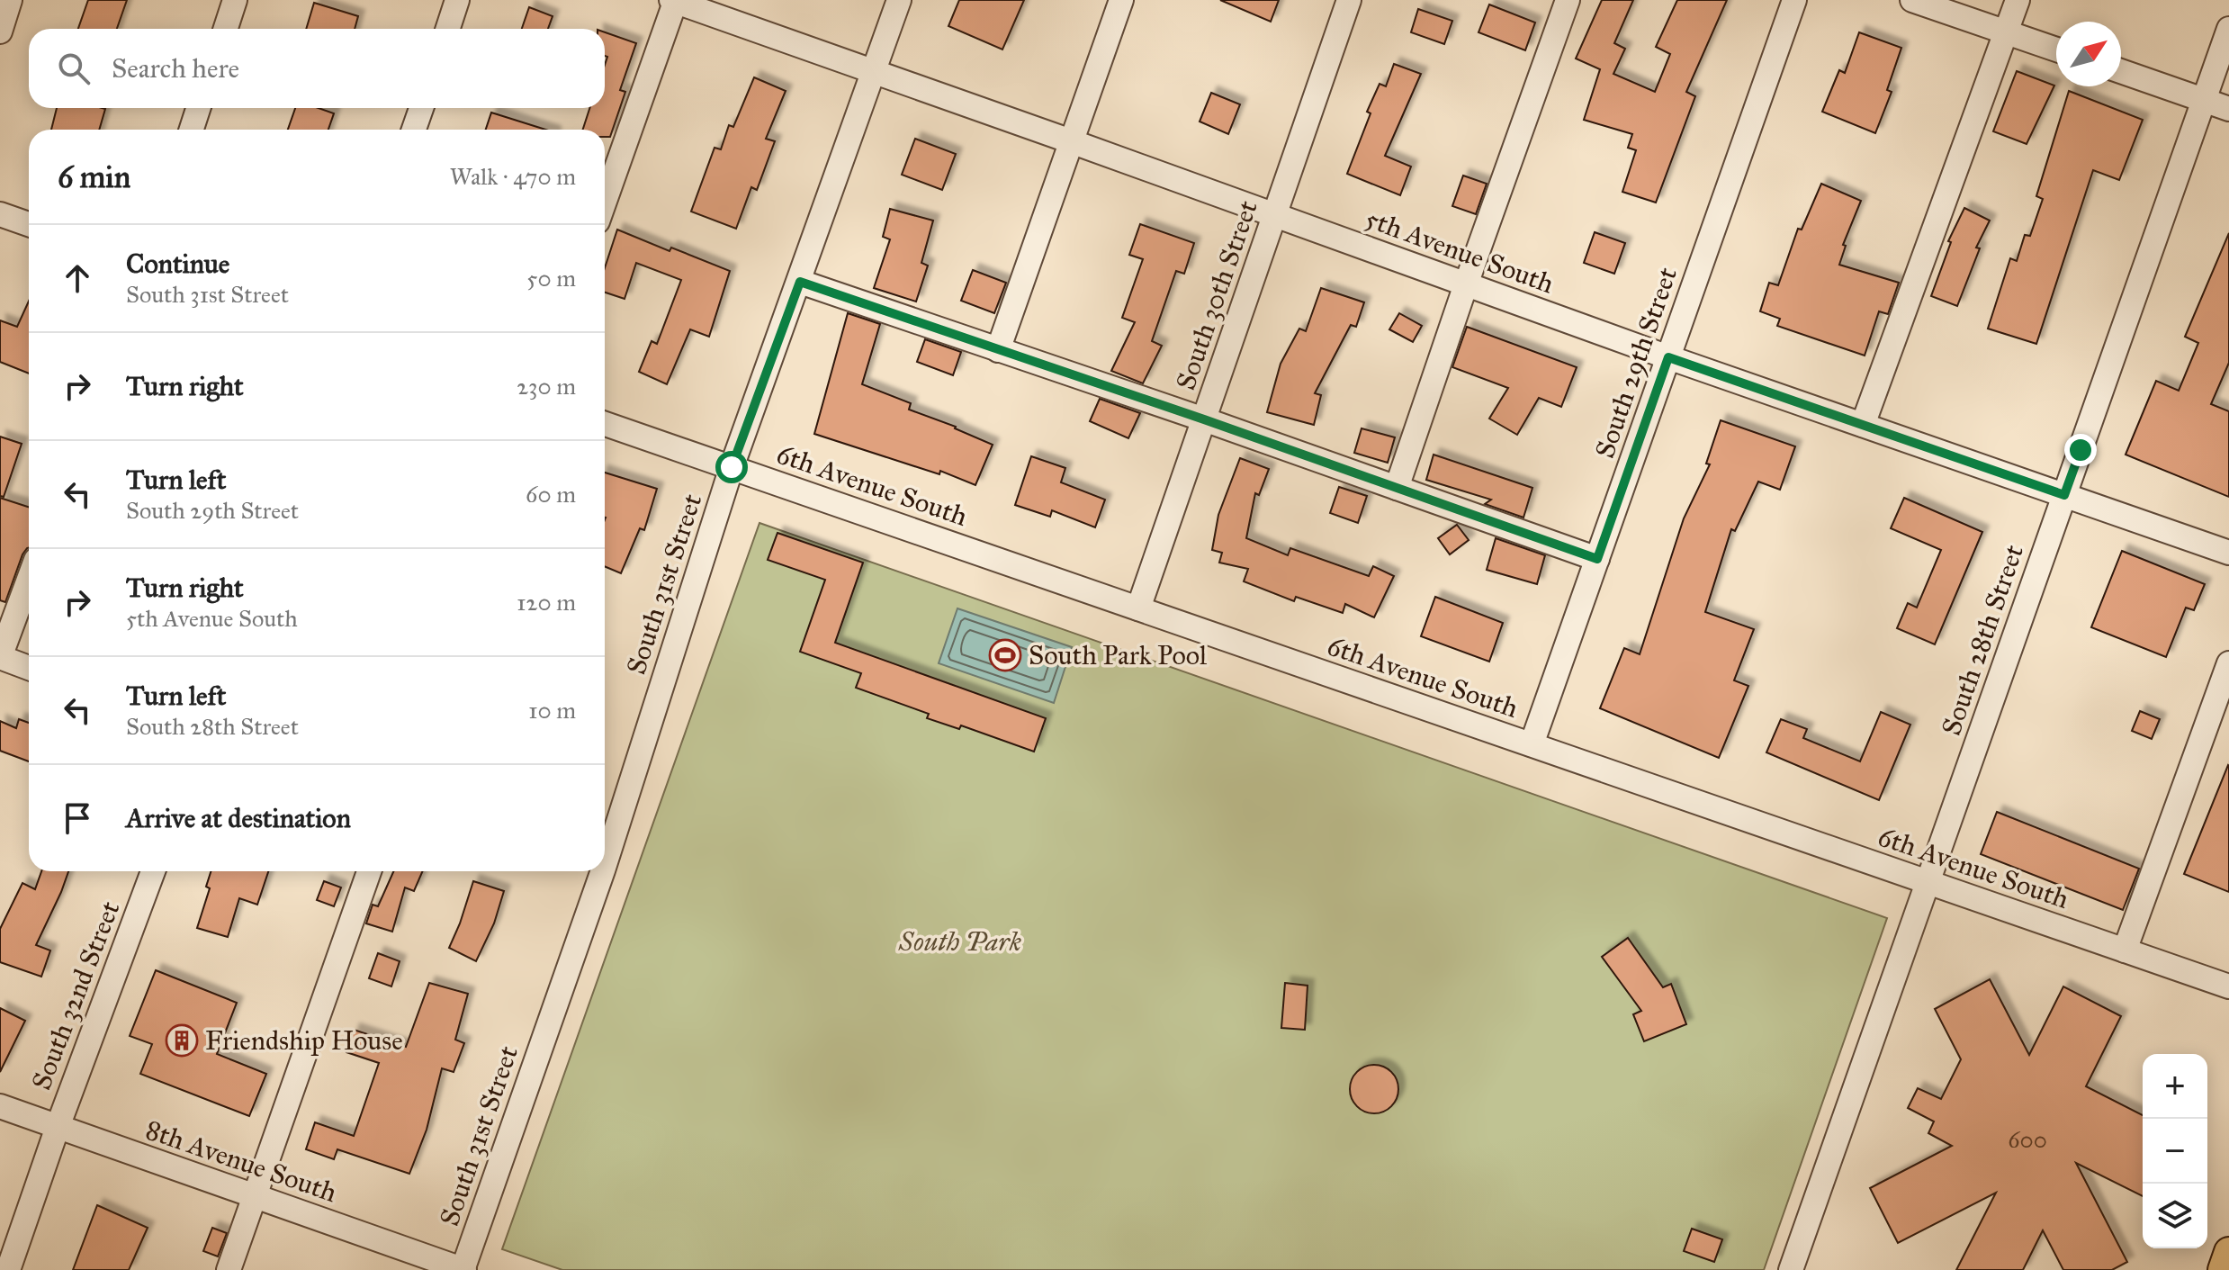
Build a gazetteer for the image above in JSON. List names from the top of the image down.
{
  "streets": {
    "street": [
      "5th Avenue South",
      "South 30th Street",
      "South 29th Street",
      "6th Avenue South",
      "South 31st Street",
      "South 28th Street",
      "South 32nd Street",
      "8th Avenue South"
    ]
  },
  "crossings": [
    ["5th Avenue South", "South 30th Street"],
    ["5th Avenue South", "South 29th Street"],
    ["5th Avenue South", "South 31st Street"],
    ["5th Avenue South", "South 28th Street"],
    ["South 30th Street", "6th Avenue South"],
    ["South 29th Street", "6th Avenue South"],
    ["6th Avenue South", "South 31st Street"],
    ["6th Avenue South", "South 28th Street"],
    ["South 31st Street", "8th Avenue South"],
    ["South 32nd Street", "8th Avenue South"]
  ],
  "parks": ["South Park"],
  "places": {
    "sports": ["South Park Pool"],
    "building": ["Friendship House"]
  },
  "house_numbers": ["600"],
  "north": "top right",
  "page": {
    "search": "Search here",
    "heading": ["6 min", "Walk · 470 m"],
    "list": [
      ["Continue", "South 31st Street", "50 m"],
      ["Turn right", "230 m"],
      ["Turn left", "South 29th Street", "60 m"],
      ["Turn right", "5th Avenue South", "120 m"],
      ["Turn left", "South 28th Street", "10 m"],
      "Arrive at destination"
    ],
    "map_buttons": ["+", "−"]
  }
}
